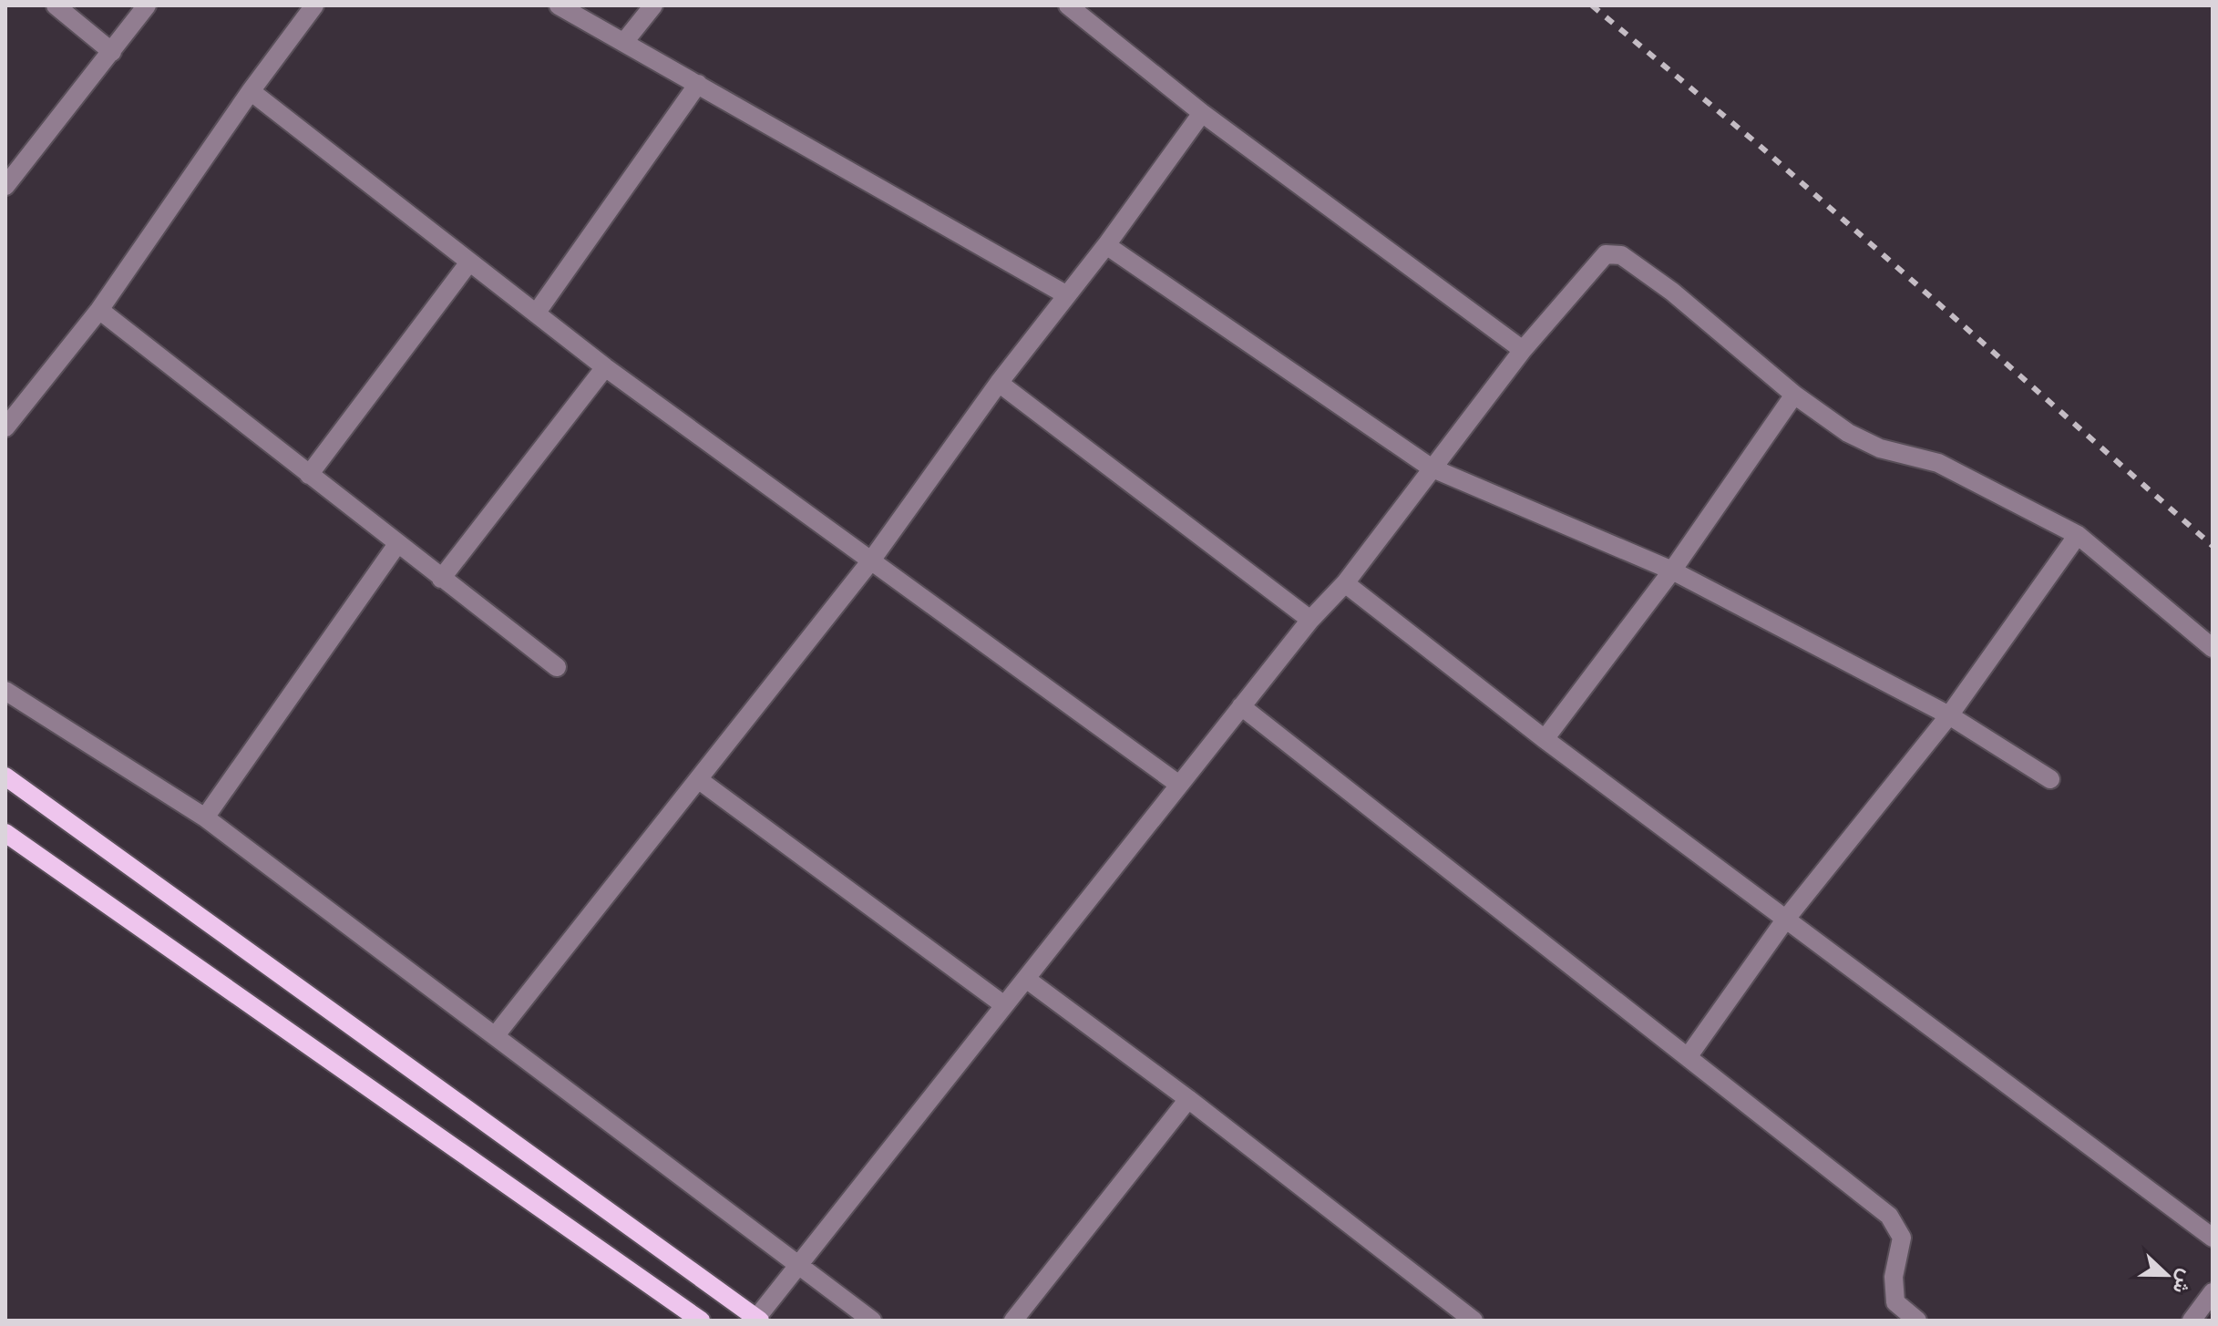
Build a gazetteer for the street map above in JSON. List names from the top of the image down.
{
  "north": "right"
}
